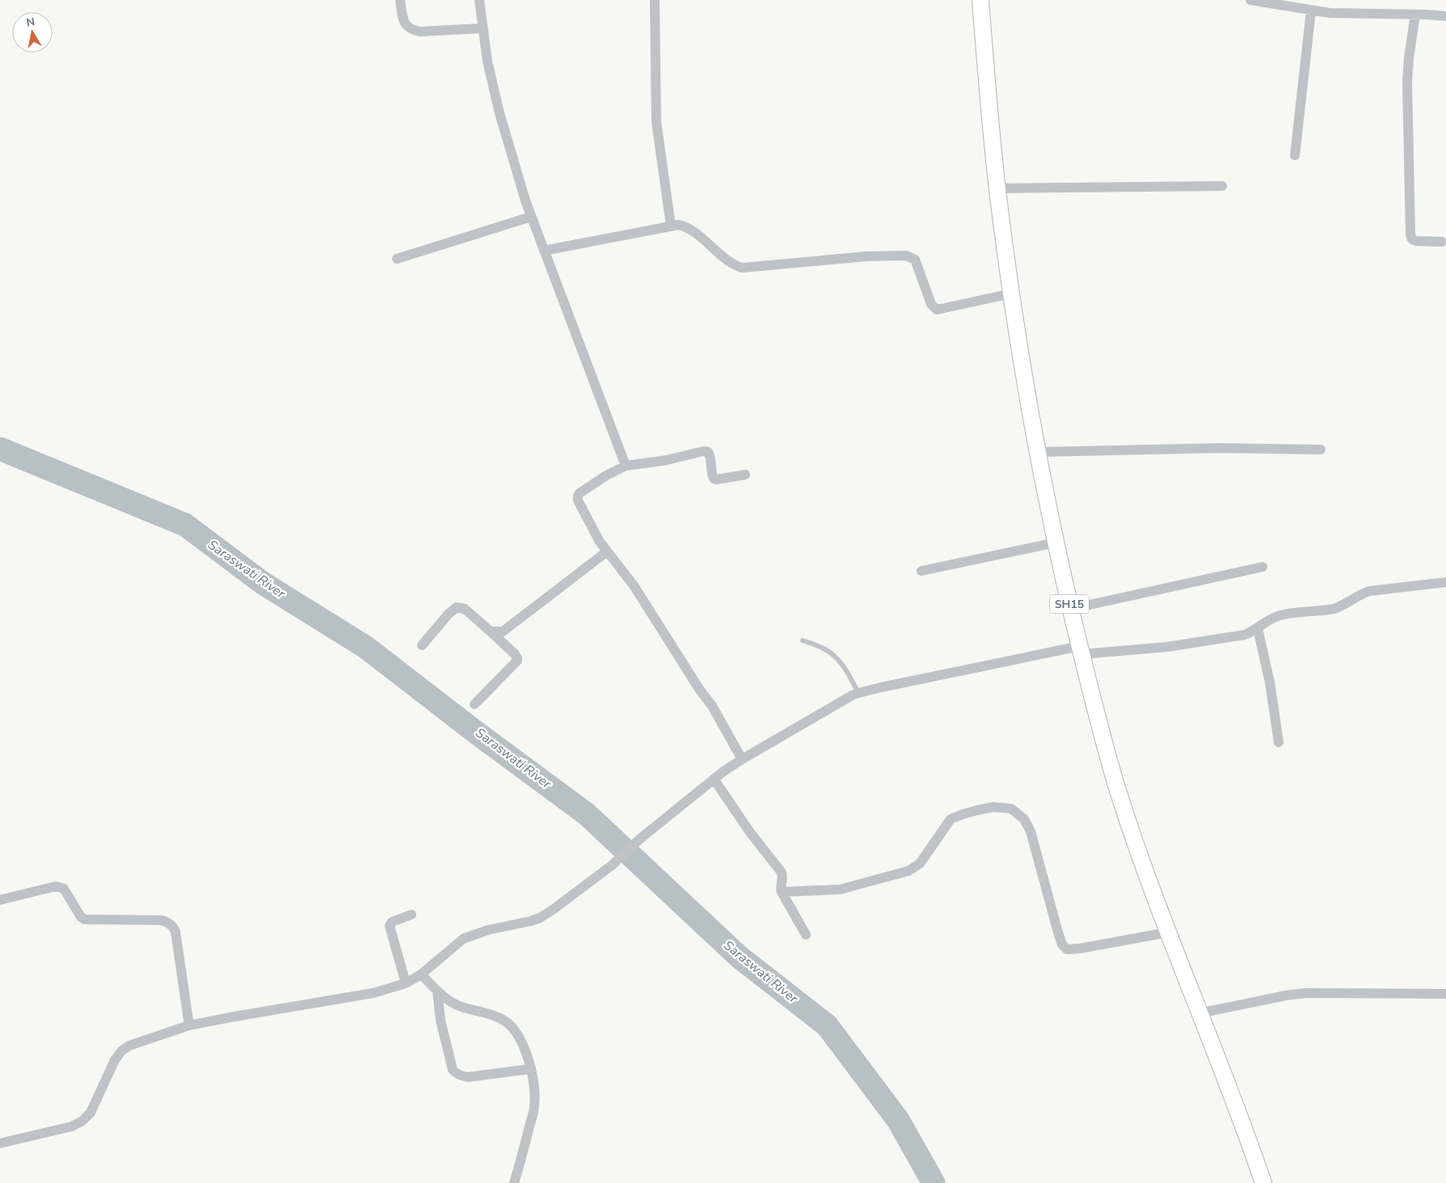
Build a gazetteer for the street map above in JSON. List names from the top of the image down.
{
  "streets": {
    "main road": ["SH15"]
  },
  "water": ["Saraswati River"],
  "north": "top"
}
